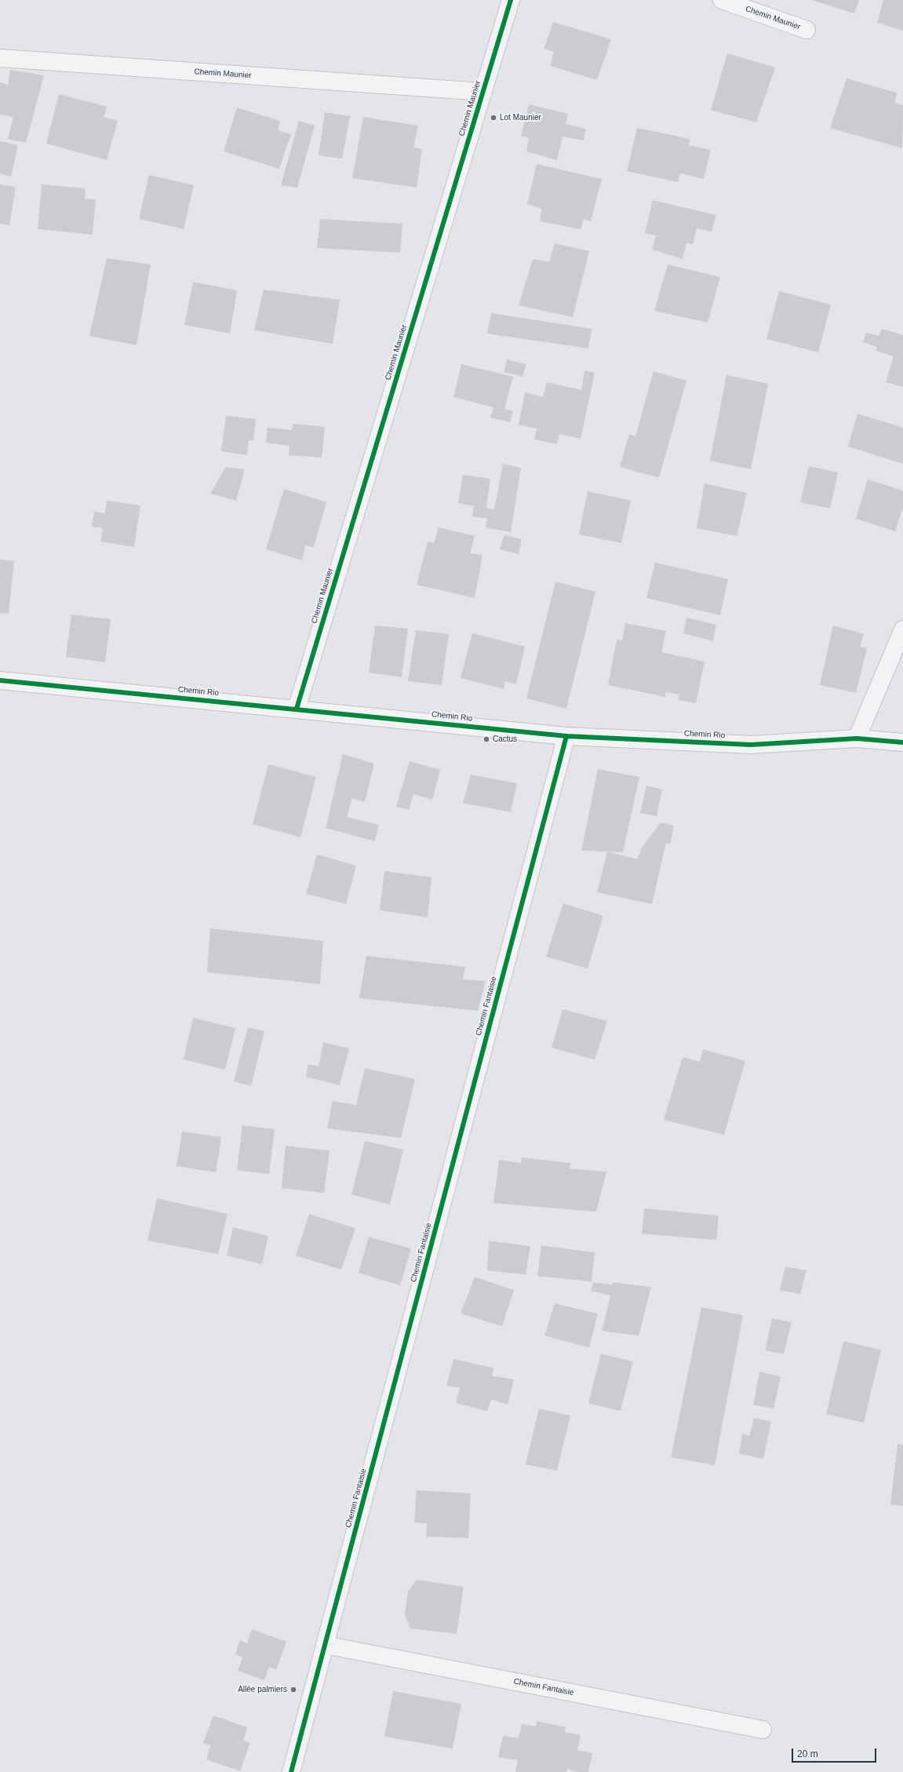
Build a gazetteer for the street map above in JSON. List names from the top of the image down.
{
  "streets": {
    "street": ["Chemin Maunier", "Chemin Rio", "Chemin Fantaisie"]
  },
  "crossings": [
    ["Chemin Maunier", "Chemin Rio"],
    ["Chemin Rio", "Chemin Fantaisie"]
  ],
  "places": ["Lot Maunier", "Cactus", "Allée palmiers"],
  "scale_bar": "20 m"
}
